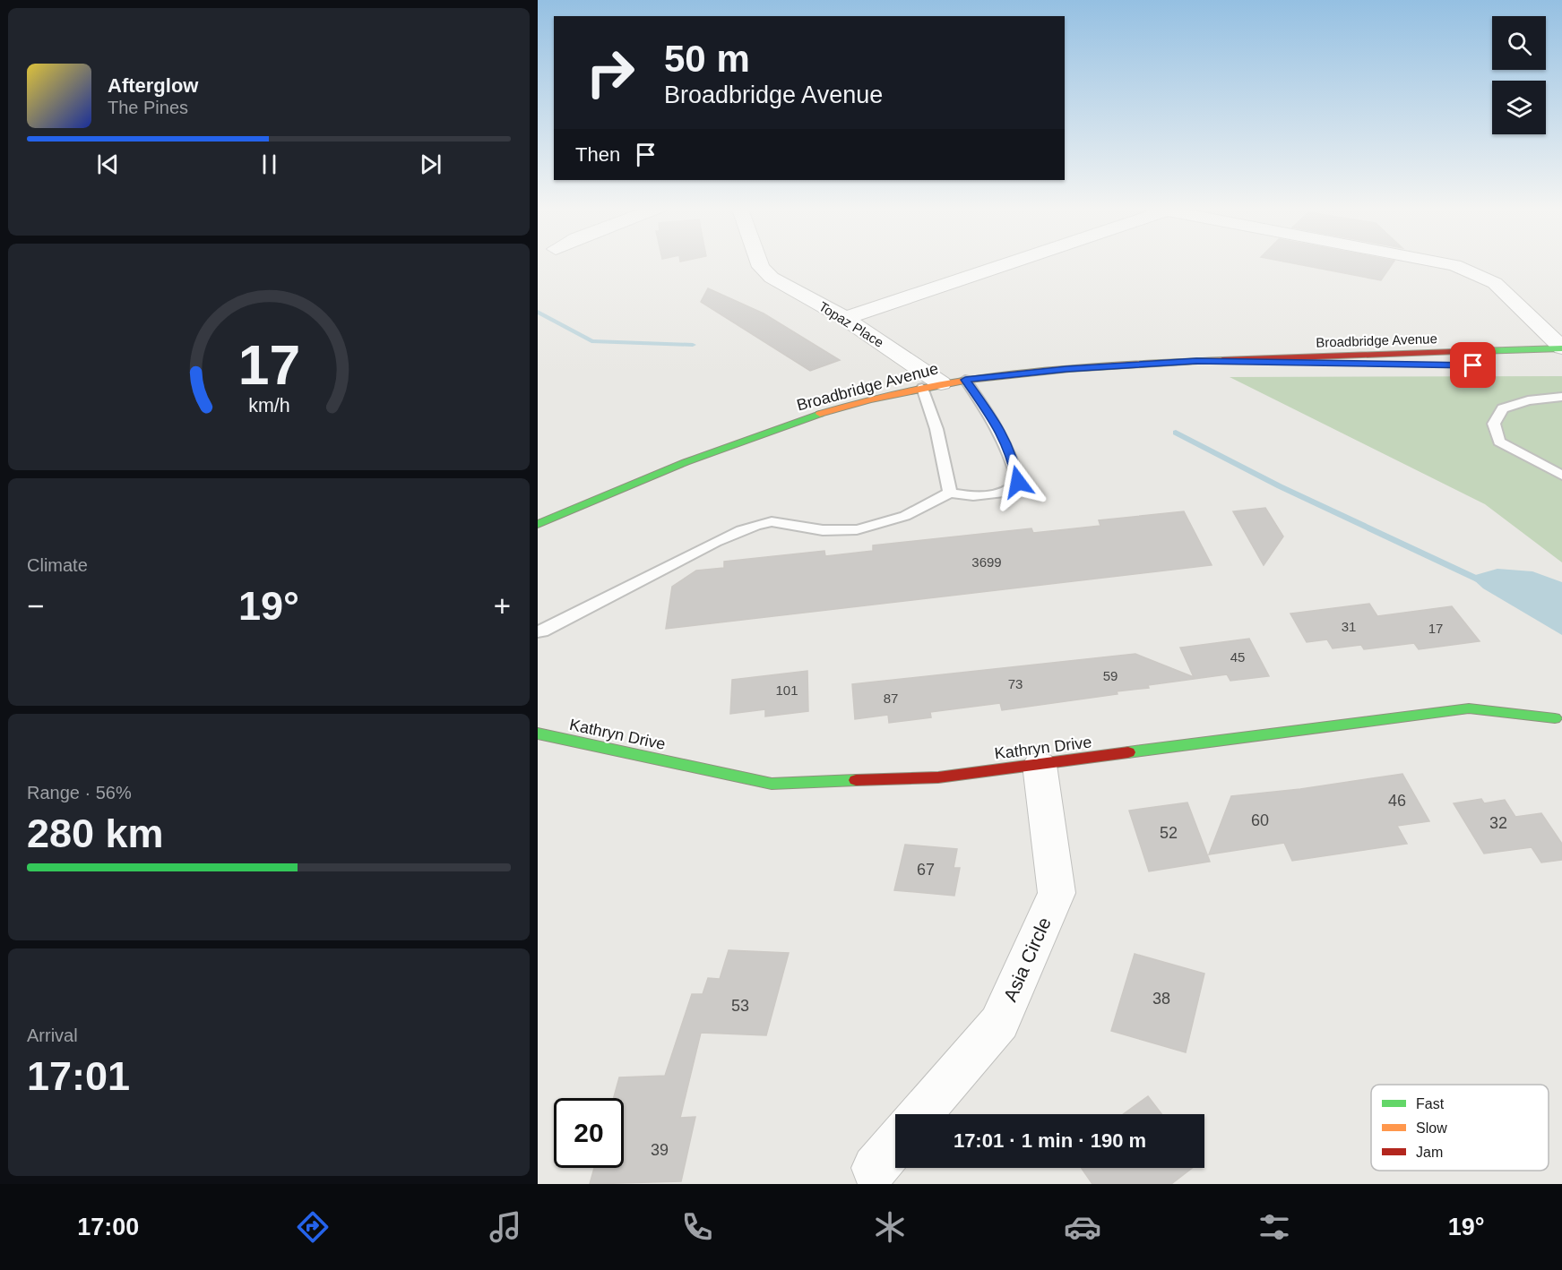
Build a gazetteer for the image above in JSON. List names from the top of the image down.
{
  "streets": {
    "main road": ["Broadbridge Avenue", "Kathryn Drive"],
    "street": ["Topaz Place", "Asia Circle"]
  },
  "crossings": [
    ["Topaz Place", "Broadbridge Avenue"],
    ["Kathryn Drive", "Asia Circle"]
  ],
  "house_numbers": [
    "3699",
    "31",
    "17",
    "45",
    "59",
    "73",
    "101",
    "87",
    "46",
    "60",
    "32",
    "52",
    "67",
    "38",
    "53",
    "39"
  ],
  "legend": ["Fast", "Slow", "Jam"],
  "page": {
    "turn": ["50 m", "Broadbridge Avenue"],
    "song": ["Afterglow", "The Pines"],
    "then": "Then",
    "tile": [
      "Climate",
      ["Range · 56%", "280 km"],
      ["Arrival", "17:01"]
    ],
    "heat": ["−", "19°", "+"],
    "limit": "20",
    "trip": "17:01 · 1 min · 190 m",
    "tabs": ["17:00", "19°"],
    "gauge": ["17", "km/h"]
  }
}
